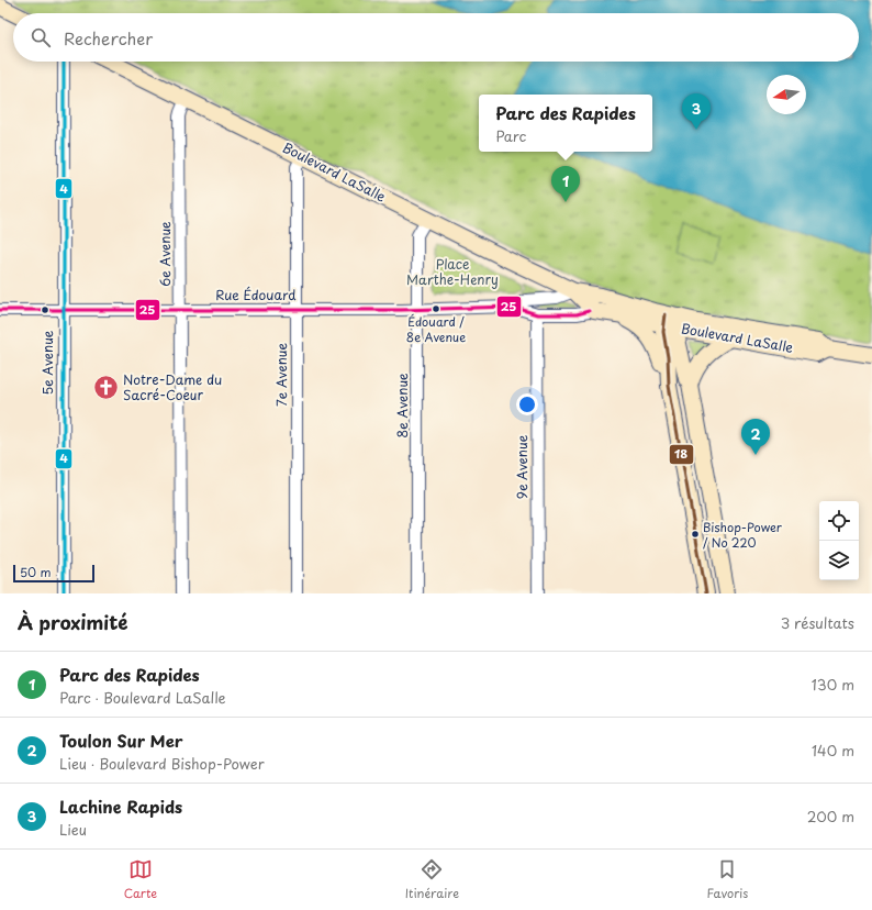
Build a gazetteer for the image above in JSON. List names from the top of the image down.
{
  "streets": {
    "main road": ["Boulevard LaSalle"],
    "street": [
      "6e Avenue",
      "Rue Édouard",
      "5e Avenue",
      "7e Avenue",
      "8e Avenue",
      "9e Avenue"
    ]
  },
  "crossings": [
    ["Boulevard LaSalle", "6e Avenue"],
    ["Boulevard LaSalle", "Rue Édouard"],
    ["Boulevard LaSalle", "7e Avenue"],
    ["Boulevard LaSalle", "8e Avenue"],
    ["6e Avenue", "Rue Édouard"],
    ["Rue Édouard", "5e Avenue"],
    ["Rue Édouard", "7e Avenue"],
    ["Rue Édouard", "8e Avenue"],
    ["Rue Édouard", "9e Avenue"]
  ],
  "parks": ["Place Marthe-Henry"],
  "places": {
    "other": ["Édouard / 8e Avenue", "Bishop-Power / No 220"],
    "church": ["Notre-Dame du Sacré-Coeur"]
  },
  "lines": ["transit line 4", "transit line 25", "transit line 18"],
  "scale_bar": "50 m",
  "north": "left",
  "page": {
    "search": "Rechercher",
    "pins": ["3", "1", "2"],
    "popup": ["Parc des Rapides", "Parc"],
    "scale": "50 m",
    "heading": ["À proximité", "3 résultats"],
    "list": [
      {
        "mark": "1",
        "name": "Parc des Rapides",
        "note": "Parc · Boulevard LaSalle",
        "value": "130 m"
      },
      {
        "mark": "2",
        "name": "Toulon Sur Mer",
        "note": "Lieu · Boulevard Bishop-Power",
        "value": "140 m"
      },
      {
        "mark": "3",
        "name": "Lachine Rapids",
        "note": "Lieu",
        "value": "200 m"
      }
    ],
    "nav": ["Carte", "Itinéraire", "Favoris"]
  }
}
